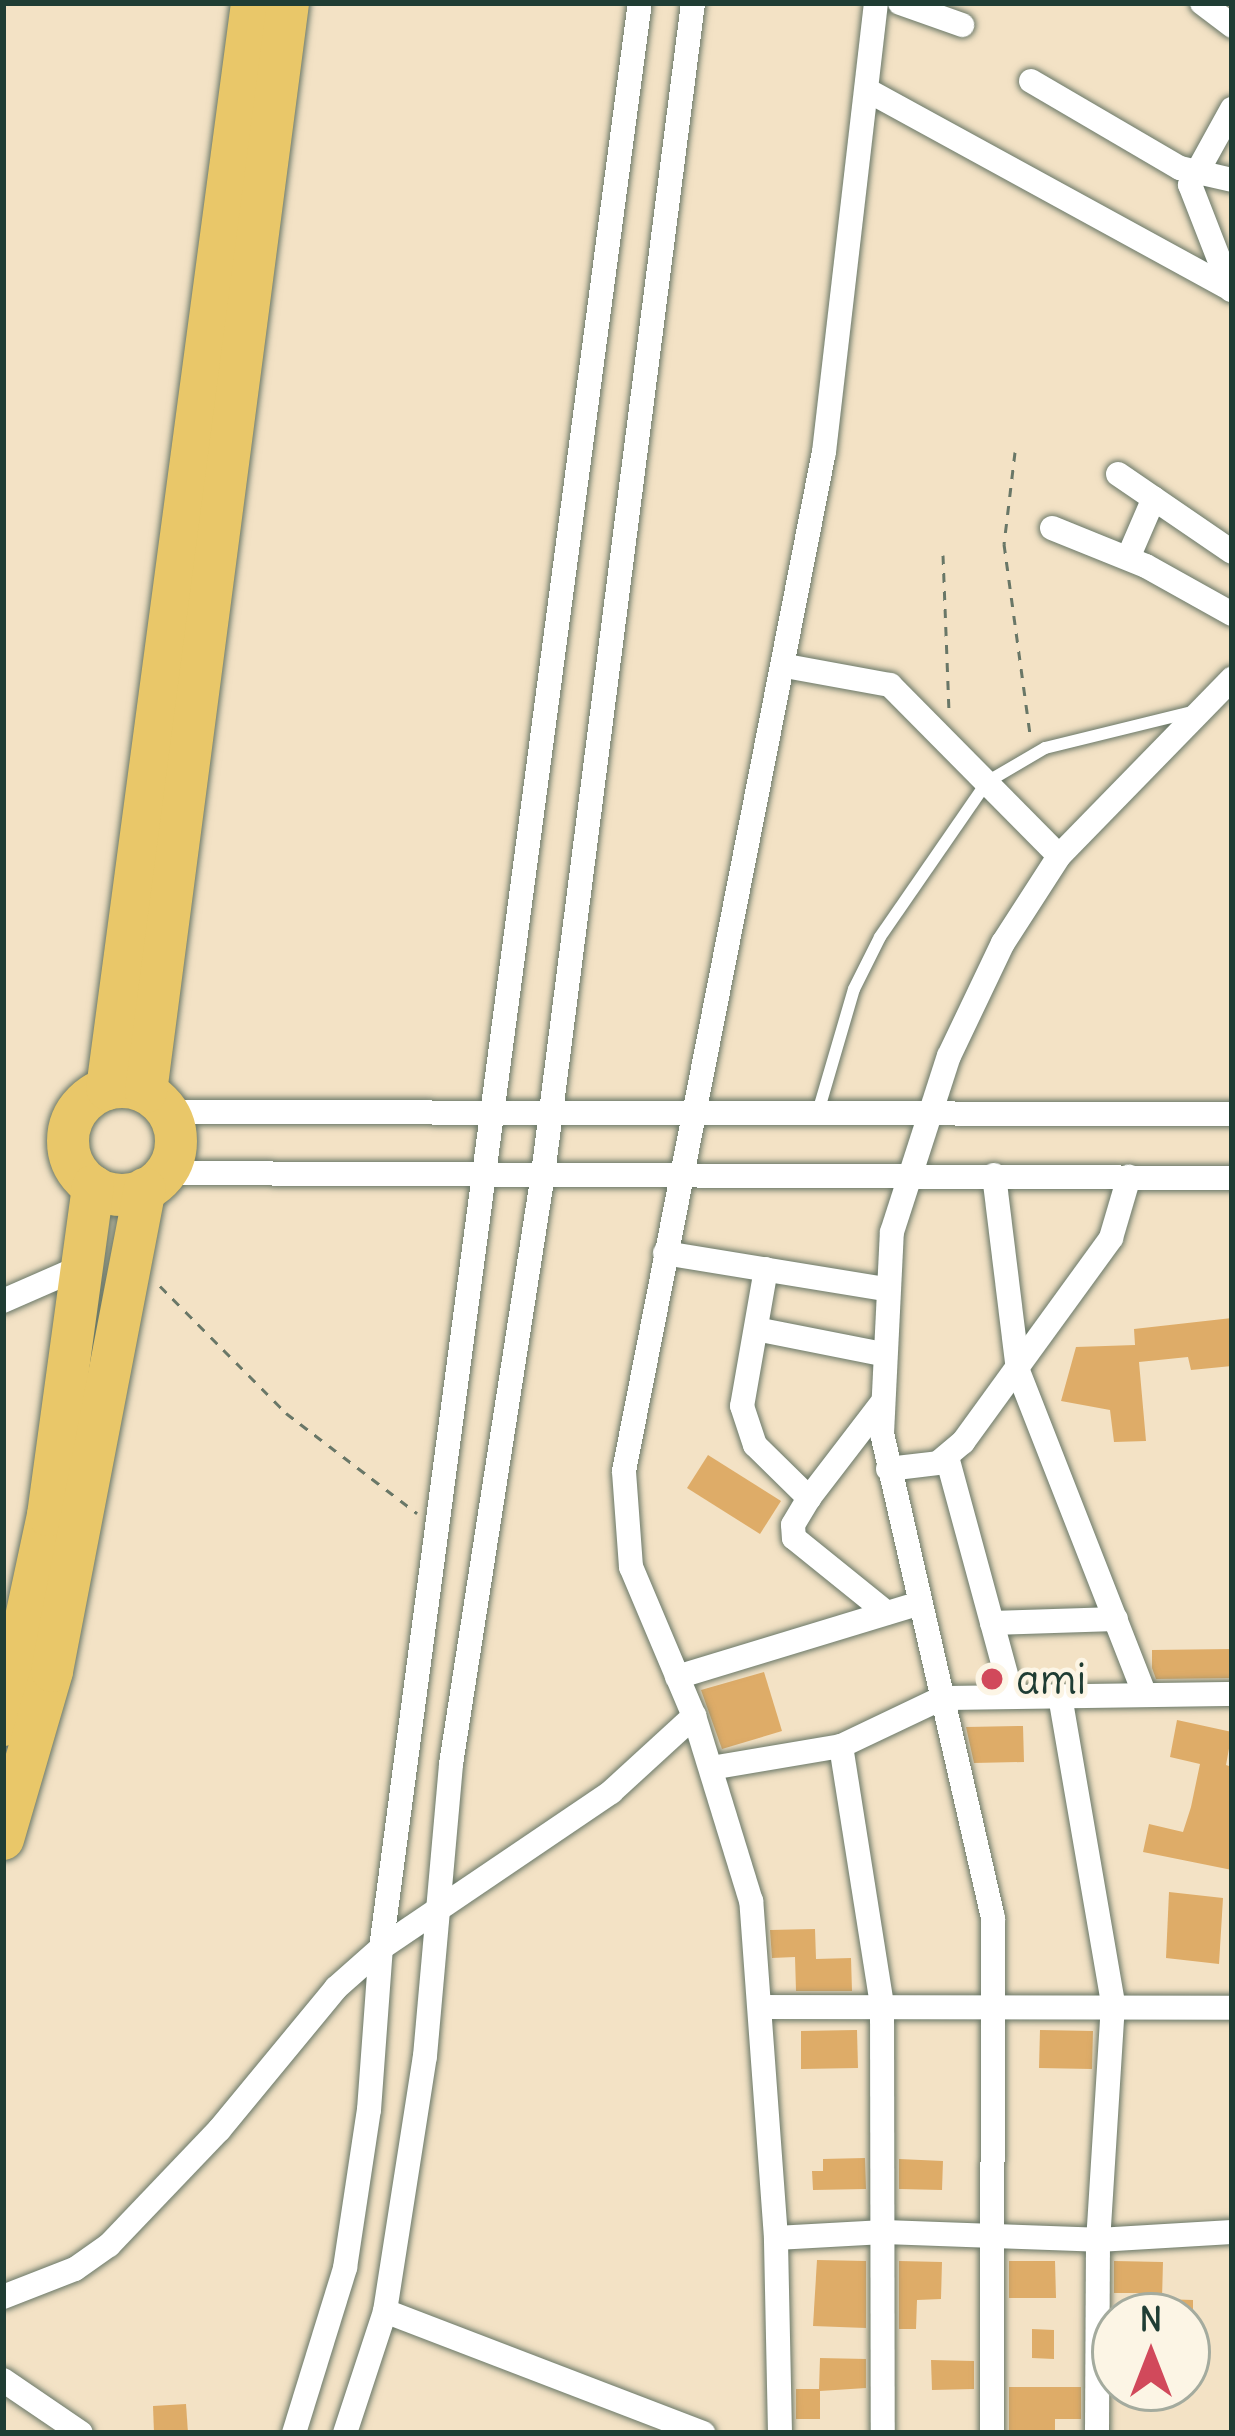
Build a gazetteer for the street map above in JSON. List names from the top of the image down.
{
  "places": ["ami"],
  "north": "top"
}
